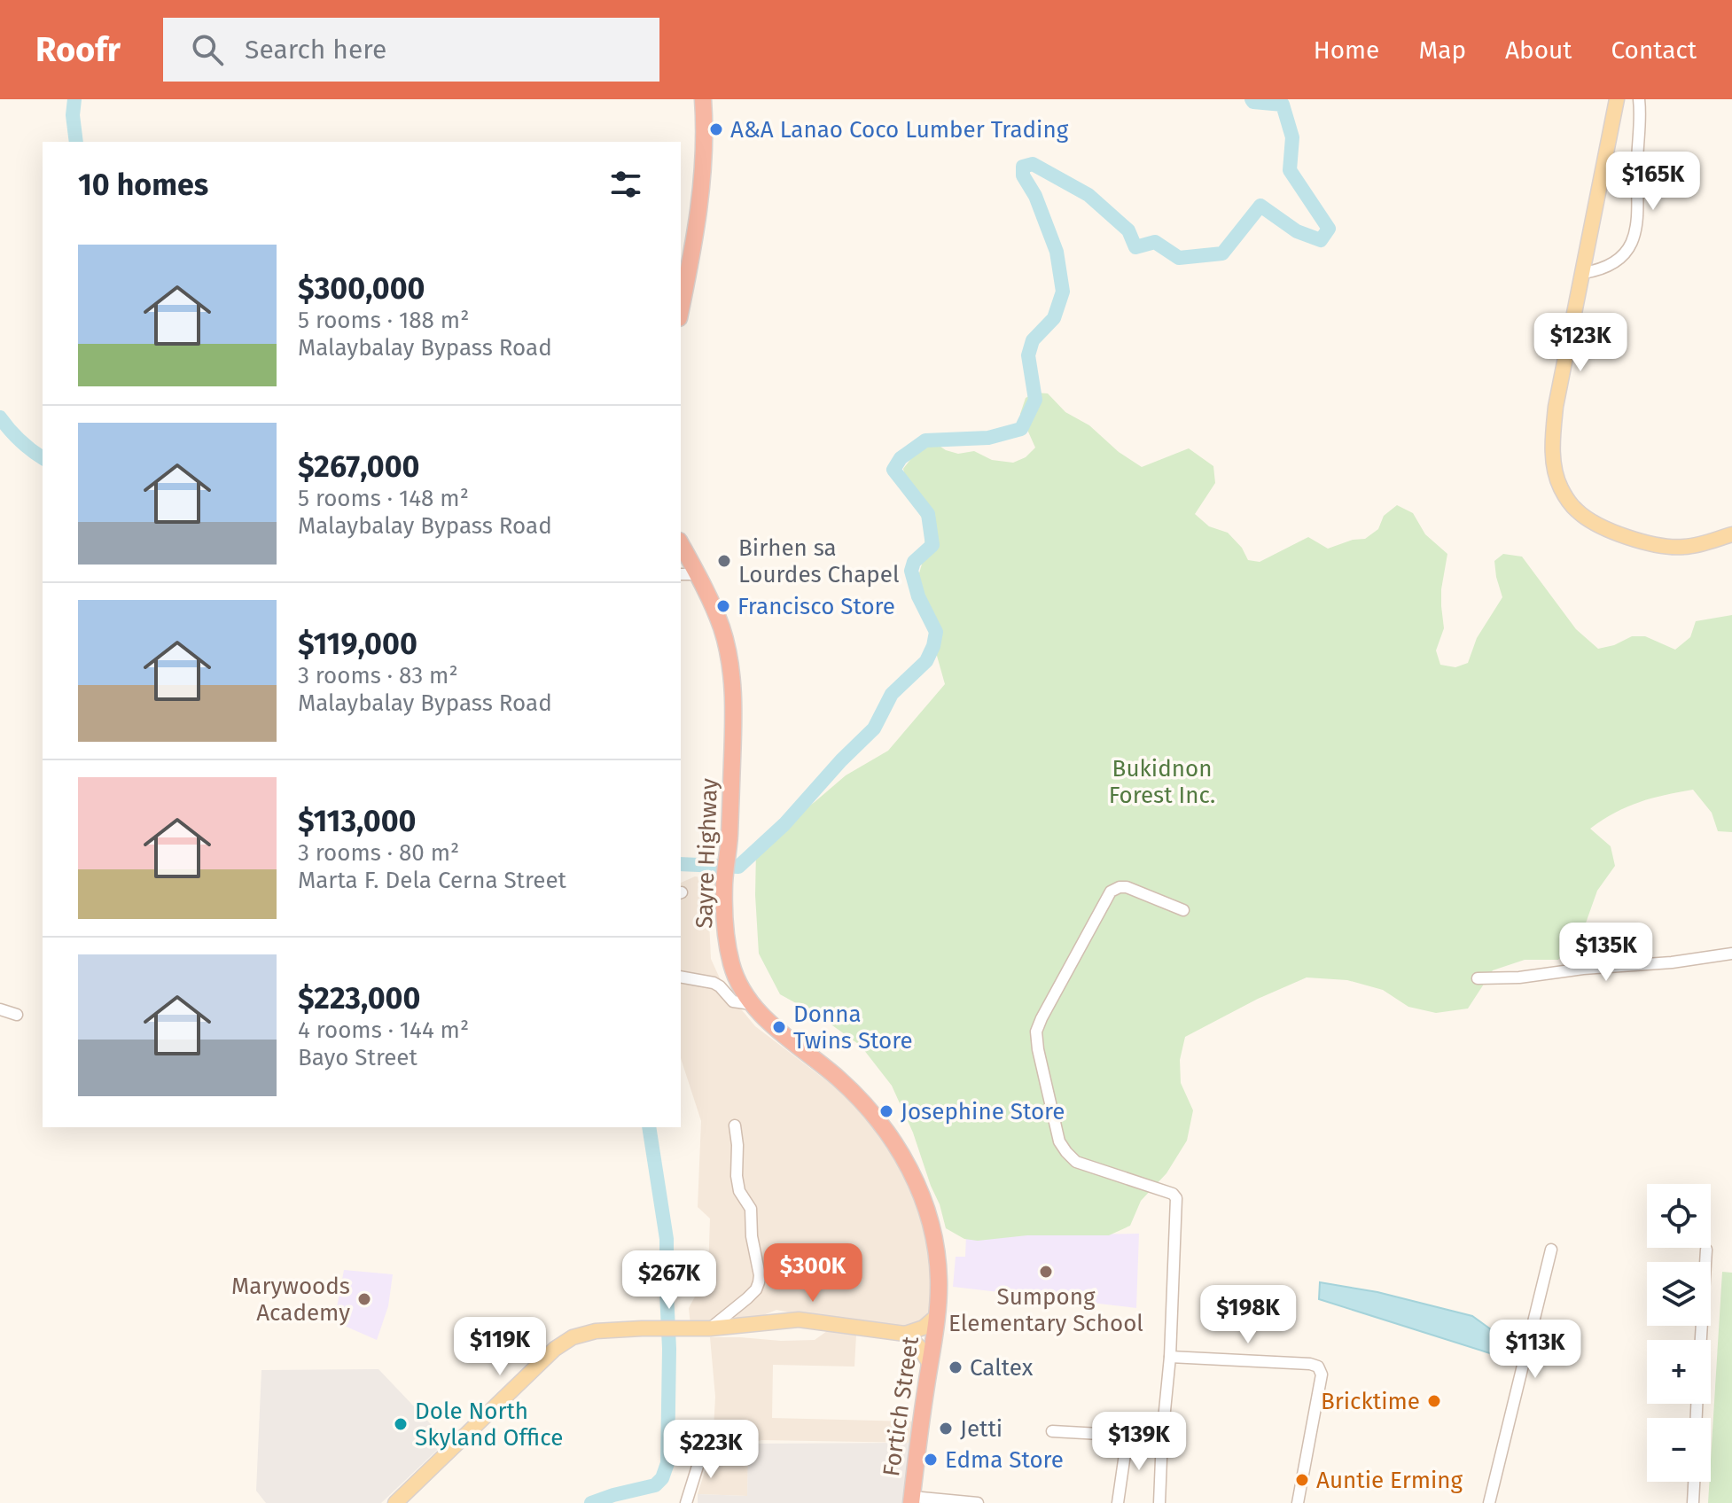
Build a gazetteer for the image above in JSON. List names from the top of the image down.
{
  "streets": {
    "highway": ["Sayre Highway", "Fortich Street"]
  },
  "crossings": [
    ["Sayre Highway", "Fortich Street"]
  ],
  "parks": ["Bukidnon Forest Inc."],
  "places": [
    "A&A Lanao Coco Lumber Trading",
    "Birhen sa Lourdes Chapel",
    "Francisco Store",
    "Donna Twins Store",
    "Josephine Store",
    "Sumpong Elementary School",
    "Marywoods Academy",
    "Caltex",
    "Bricktime",
    "Dole North Skyland Office",
    "Jetti",
    "Edma Store",
    "Auntie Erming"
  ],
  "page": {
    "header": "Roofr",
    "search": "Search here",
    "nav": [
      "Home",
      "Map",
      "About",
      "Contact"
    ],
    "heading": "10 homes",
    "price": [
      "$165K",
      "$123K",
      "$135K",
      "$300K",
      "$267K",
      "$198K",
      "$119K",
      "$113K",
      "$139K",
      "$223K"
    ],
    "list": [
      {
        "name": "$300,000",
        "note": "5 rooms · 188 m² · Malaybalay Bypass Road"
      },
      {
        "name": "$267,000",
        "note": "5 rooms · 148 m² · Malaybalay Bypass Road"
      },
      {
        "name": "$119,000",
        "note": "3 rooms · 83 m² · Malaybalay Bypass Road"
      },
      {
        "name": "$113,000",
        "note": "3 rooms · 80 m² · Marta F. Dela Cerna Street"
      },
      {
        "name": "$223,000",
        "note": "4 rooms · 144 m² · Bayo Street"
      }
    ],
    "map_buttons": ["+", "−"]
  }
}
